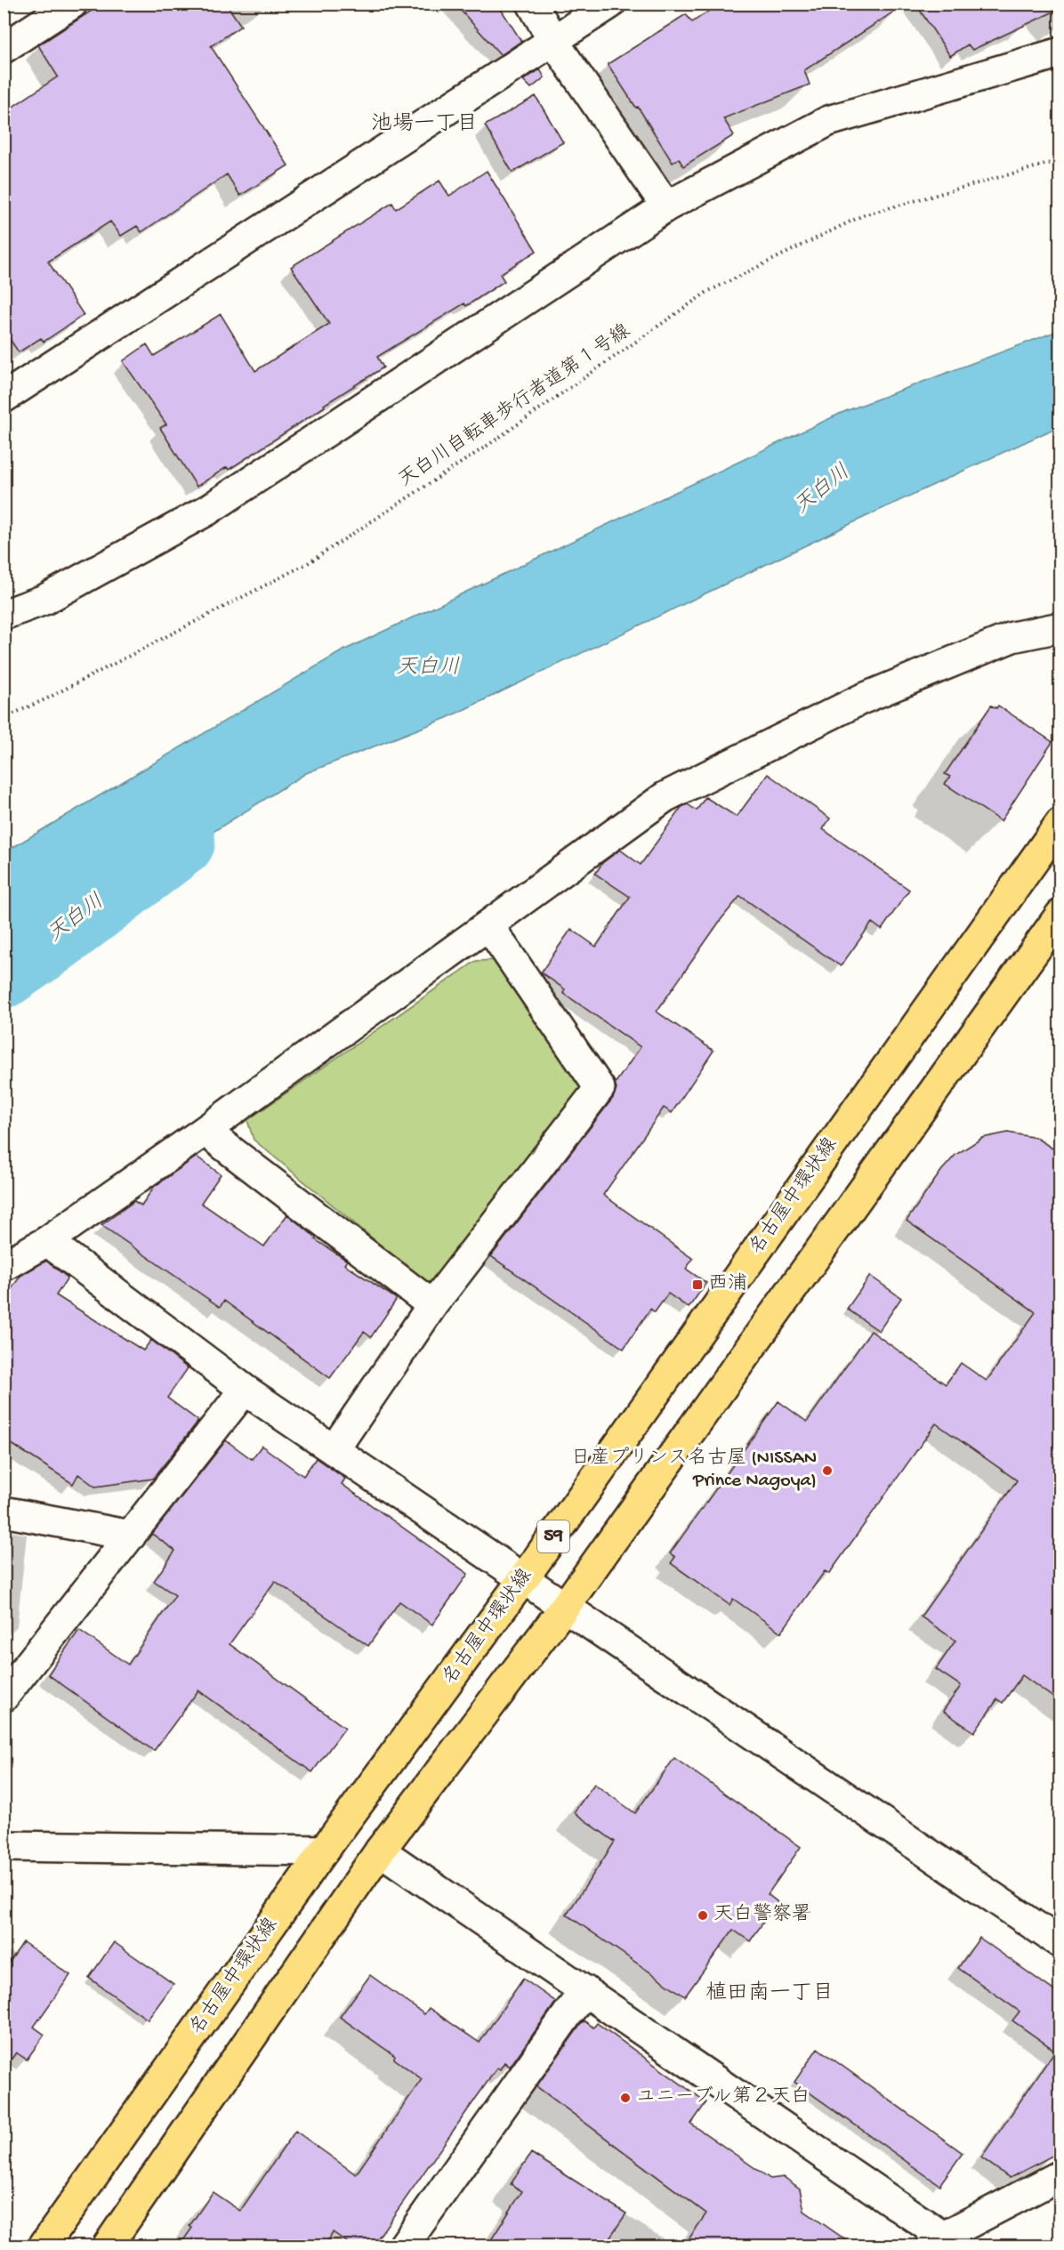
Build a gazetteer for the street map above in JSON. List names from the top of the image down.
{
  "streets": {
    "main road": ["名古屋中環状線", "59"],
    "path": ["天白川自転車歩行者道第１号線"]
  },
  "districts": ["池場一丁目", "植田南一丁目"],
  "water": ["天白川"],
  "places": {
    "transit": ["西浦"],
    "other": ["日産プリンス名古屋 (NISSAN Prince Nagoya)", "天白警察署", "ユニーブル第２天白"]
  }
}
